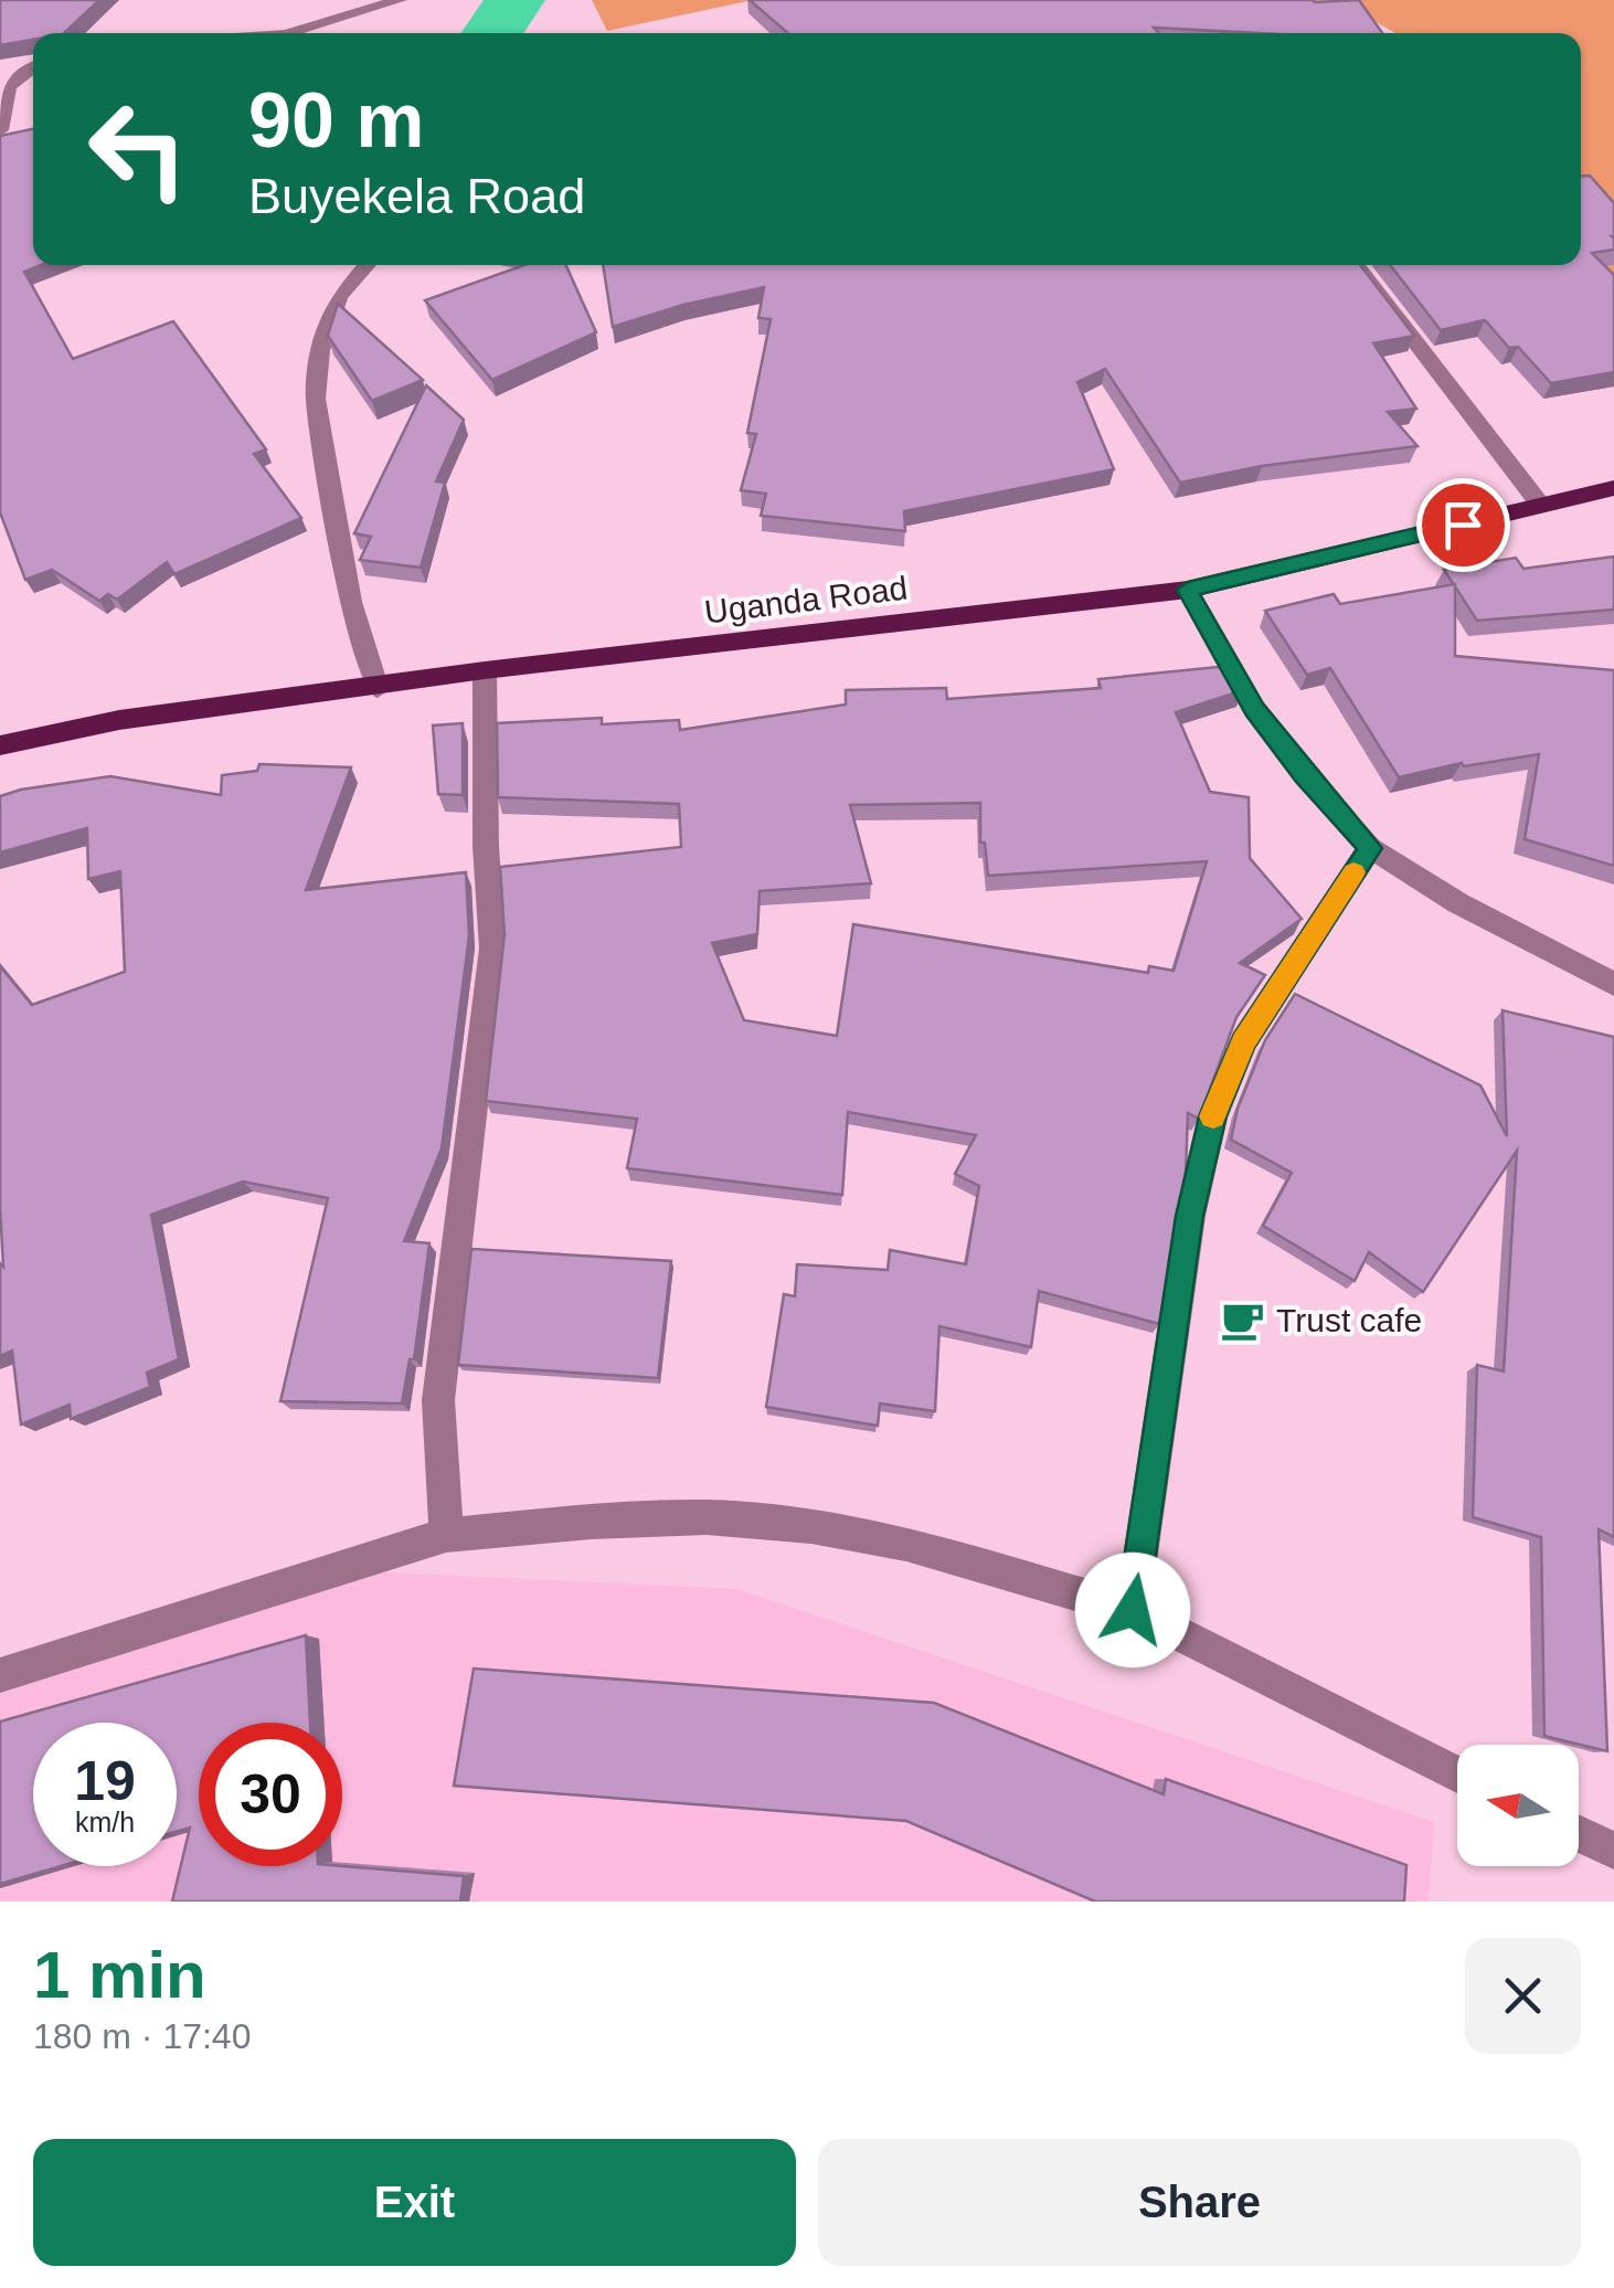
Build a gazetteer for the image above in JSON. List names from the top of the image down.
{
  "streets": {
    "main road": ["Uganda Road"]
  },
  "places": {
    "cafe": ["Trust cafe"]
  },
  "north": "left",
  "page": {
    "turn": ["90 m", "Buyekela Road"],
    "speed": "19 km/h",
    "limit": "30",
    "heading": ["1 min", "180 m · 17:40"],
    "buttons": ["Exit", "Share"]
  }
}
